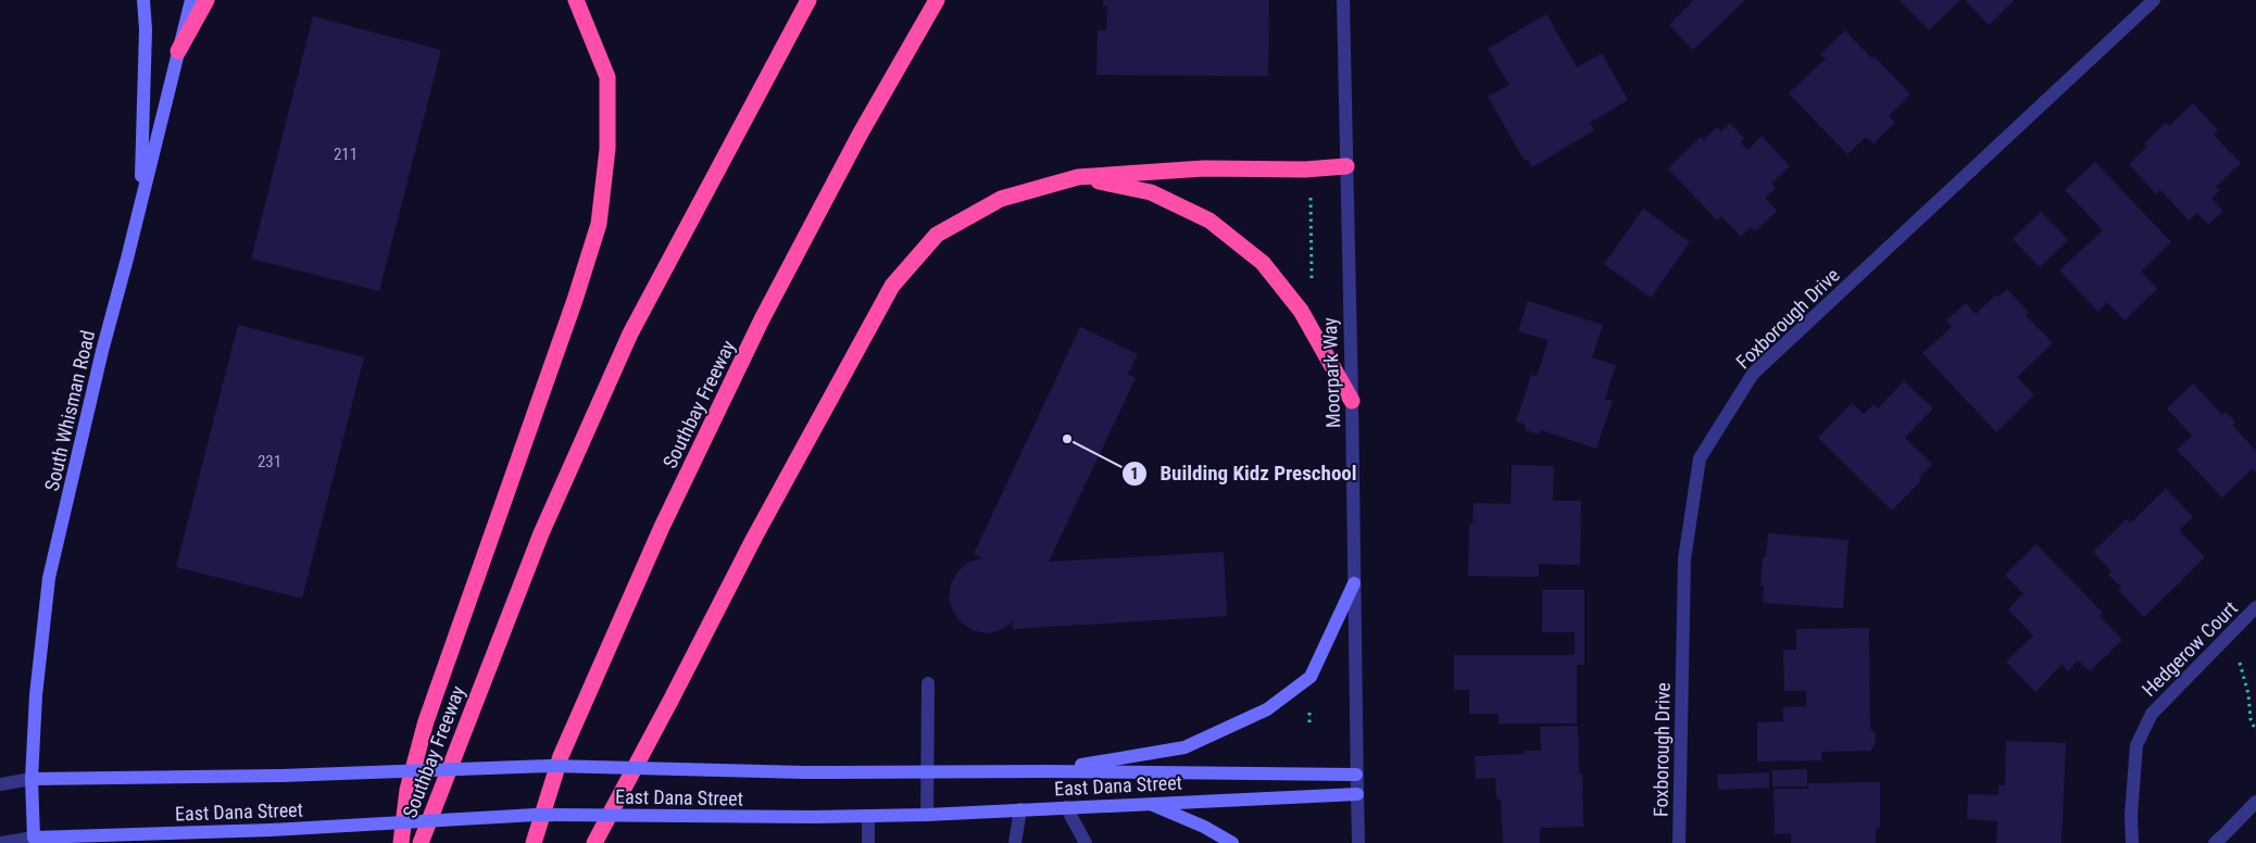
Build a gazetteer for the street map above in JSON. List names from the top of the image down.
{
  "streets": {
    "highway": ["Southbay Freeway"],
    "main road": ["South Whisman Road", "East Dana Street"],
    "street": ["Foxborough Drive", "Moorpark Way", "Hedgerow Court"]
  },
  "crossings": [
    ["Moorpark Way", "East Dana Street"],
    ["South Whisman Road", "East Dana Street"]
  ],
  "places": ["Building Kidz Preschool"],
  "house_numbers": ["211", "231"]
}
